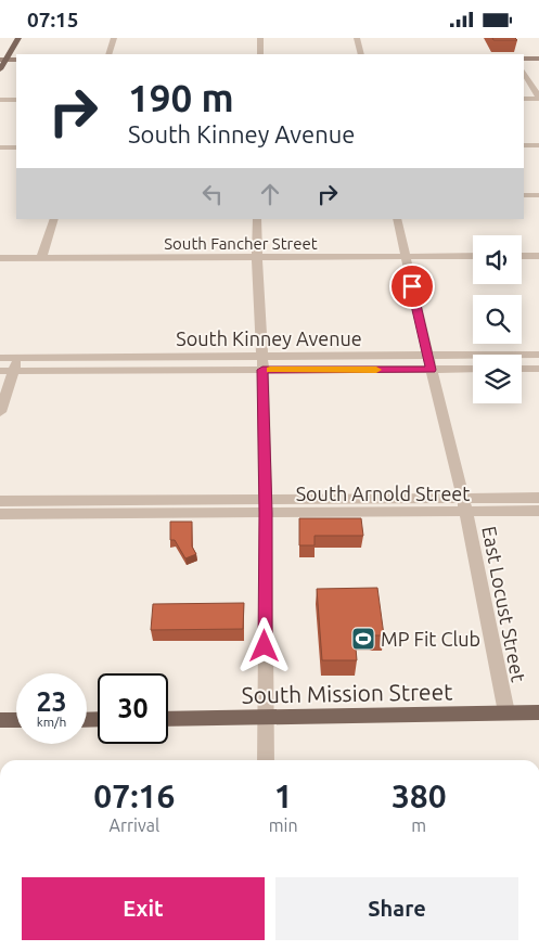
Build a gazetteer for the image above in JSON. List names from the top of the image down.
{
  "streets": {
    "main road": ["South Mission Street"],
    "street": [
      "South Fancher Street",
      "South Kinney Avenue",
      "South Arnold Street",
      "East Locust Street"
    ]
  },
  "crossings": [
    ["South Fancher Street", "East Locust Street"],
    ["South Kinney Avenue", "East Locust Street"],
    ["South Arnold Street", "East Locust Street"],
    ["East Locust Street", "South Mission Street"]
  ],
  "places": {
    "sports": ["MP Fit Club"]
  },
  "page": {
    "status": "07:15",
    "turn": ["190 m", "South Kinney Avenue"],
    "speed": "23 km/h",
    "limit": "30",
    "eta": [
      "07:16",
      "Arrival",
      "1",
      "min",
      "380",
      "m"
    ],
    "buttons": ["Exit", "Share"]
  }
}
